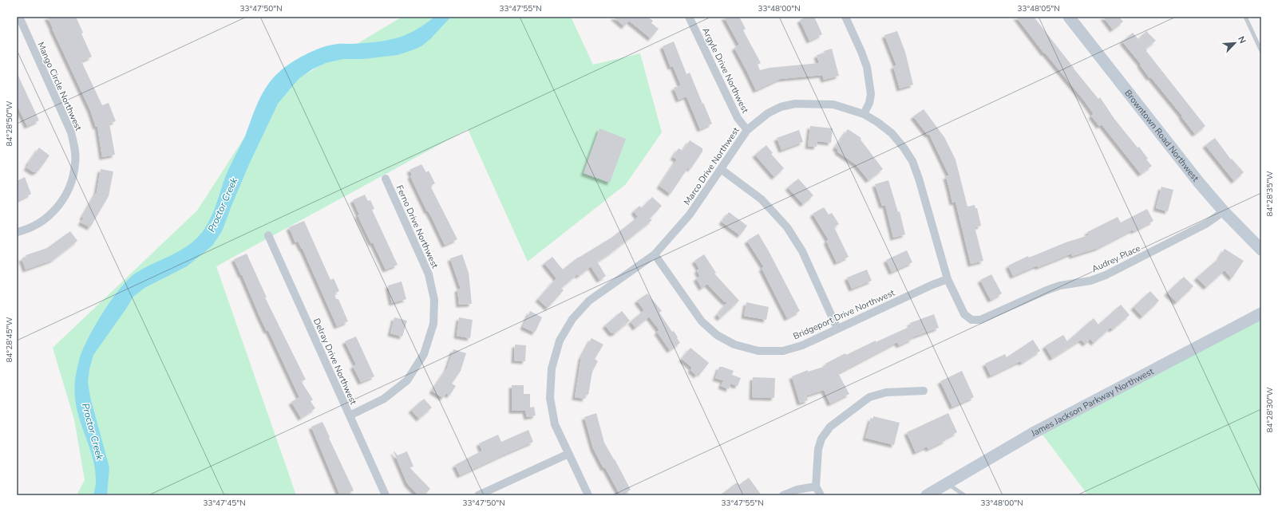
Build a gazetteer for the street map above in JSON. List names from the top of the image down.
{
  "streets": {
    "main road": ["Browntown Road Northwest", "James Jackson Parkway Northwest"],
    "street": [
      "Argyle Drive Northwest",
      "Mango Circle Northwest",
      "Marco Drive Northwest",
      "Ferno Drive Northwest",
      "Audrey Place",
      "Bridgeport Drive Northwest",
      "Delray Drive Northwest"
    ]
  },
  "crossings": [
    ["Argyle Drive Northwest", "Marco Drive Northwest"],
    ["Browntown Road Northwest", "Audrey Place"],
    ["Marco Drive Northwest", "Audrey Place"],
    ["Marco Drive Northwest", "Bridgeport Drive Northwest"],
    ["Ferno Drive Northwest", "Delray Drive Northwest"]
  ],
  "water": ["Proctor Creek"],
  "north": "top right",
  "coordinates": [
    "33°47'50\"N",
    "33°47'55\"N",
    "33°48'00\"N",
    "33°48'05\"N",
    "84°28'50\"W",
    "84°28'35\"W",
    "84°28'45\"W",
    "84°28'30\"W",
    "33°47'45\"N"
  ]
}
